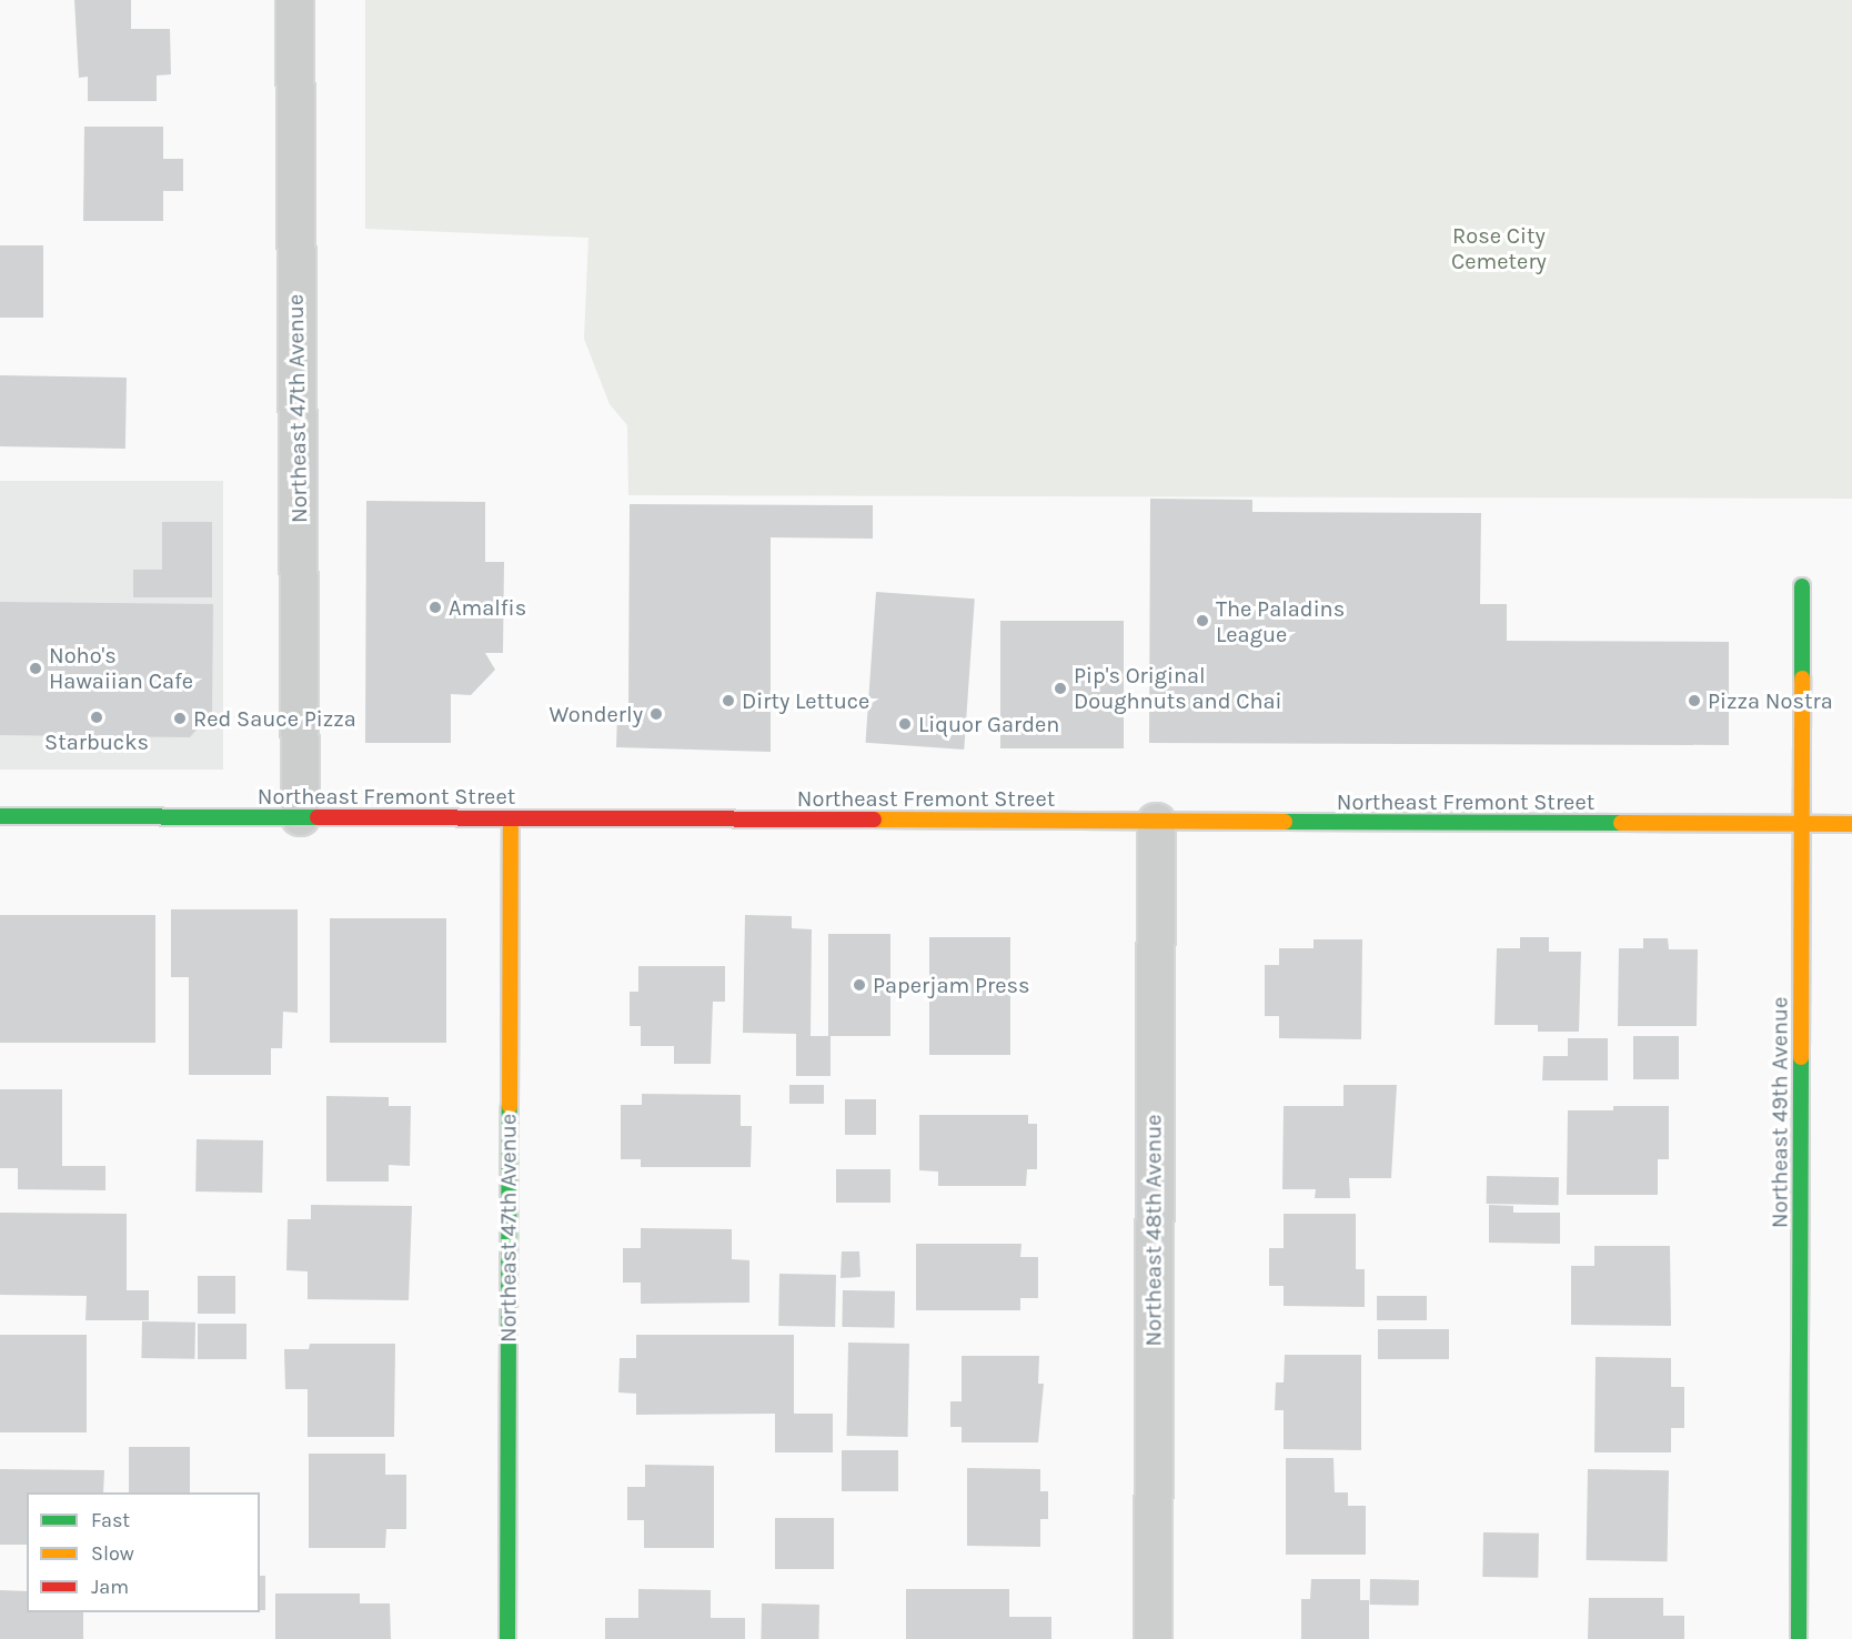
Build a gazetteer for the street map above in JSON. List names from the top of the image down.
{
  "streets": {
    "street": [
      "Northeast 47th Avenue",
      "Northeast Fremont Street",
      "Northeast 49th Avenue",
      "Northeast 48th Avenue"
    ]
  },
  "crossings": [
    ["Northeast 47th Avenue", "Northeast Fremont Street"],
    ["Northeast Fremont Street", "Northeast 49th Avenue"],
    ["Northeast Fremont Street", "Northeast 48th Avenue"]
  ],
  "parks": ["Rose City Cemetery"],
  "places": [
    "Amalfis",
    "The Paladins League",
    "Noho's Hawaiian Cafe",
    "Pip's Original Doughnuts and Chai",
    "Dirty Lettuce",
    "Pizza Nostra",
    "Wonderly",
    "Starbucks",
    "Red Sauce Pizza",
    "Liquor Garden",
    "Paperjam Press"
  ],
  "legend": ["Fast", "Slow", "Jam"]
}
